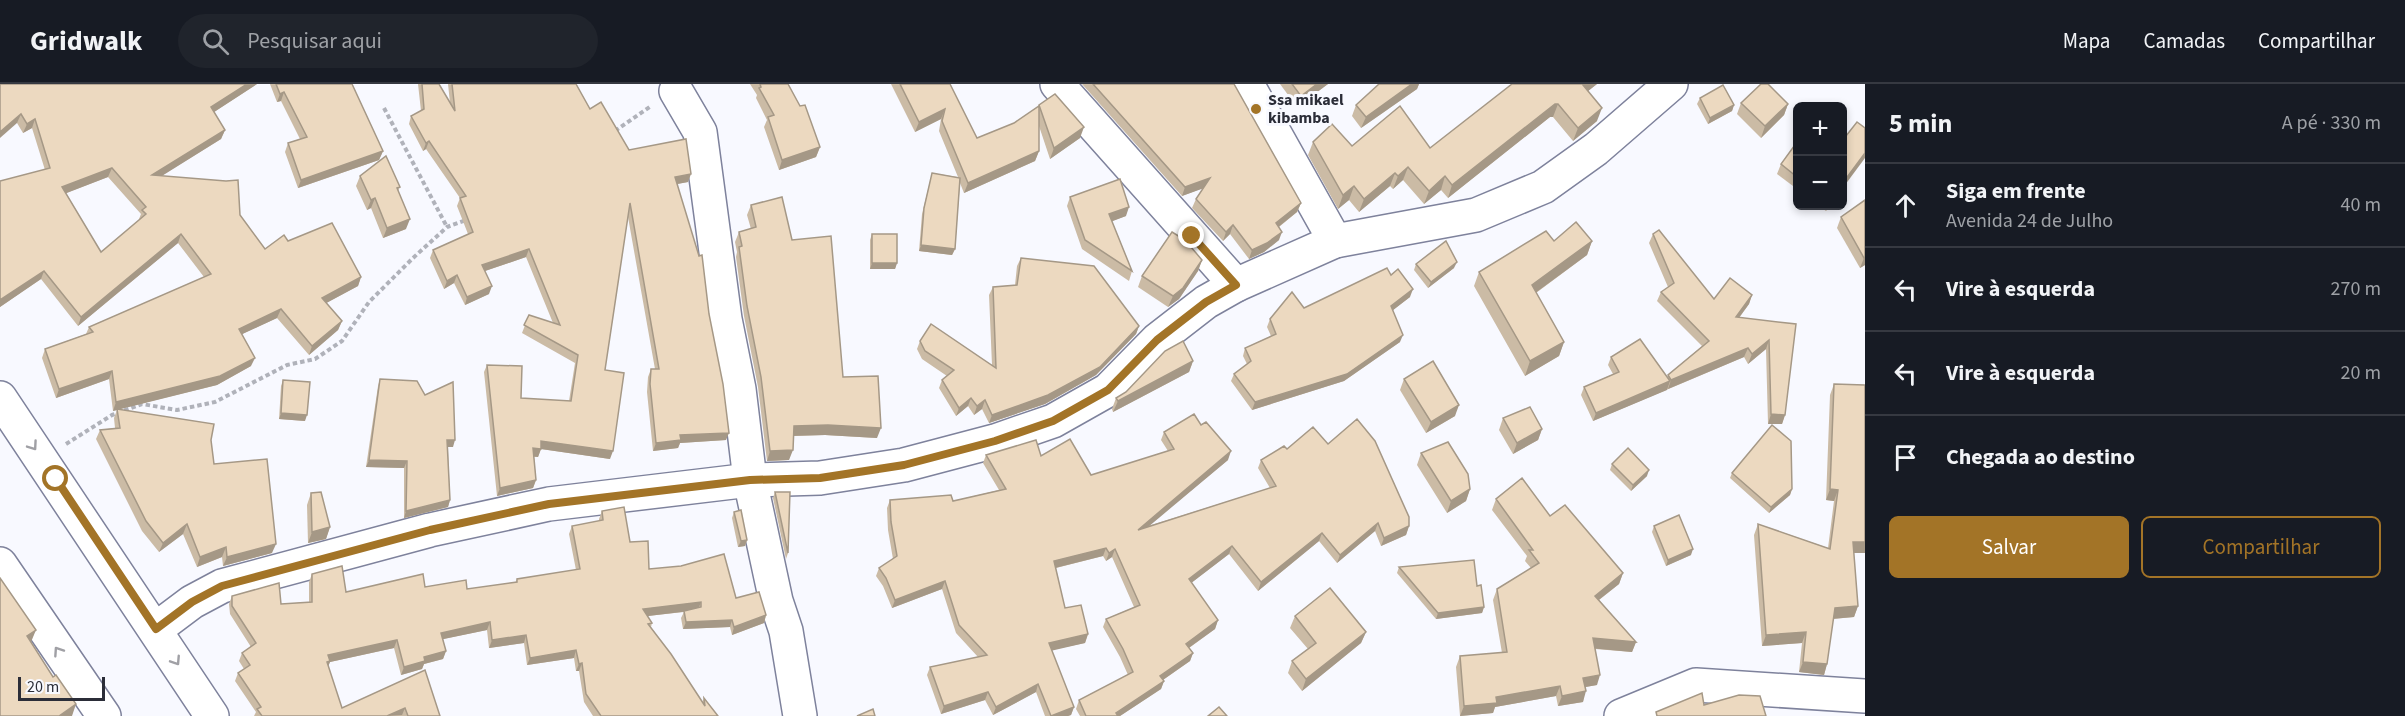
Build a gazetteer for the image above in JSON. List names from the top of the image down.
{
  "places": ["Ssa mikael kibamba"],
  "scale_bar": "20 m",
  "page": {
    "header": "Gridwalk",
    "search": "Pesquisar aqui",
    "nav": ["Mapa", "Camadas", "Compartilhar"],
    "heading": ["5 min", "A pé · 330 m"],
    "map_buttons": ["+", "−"],
    "list": [
      ["Siga em frente", "Avenida 24 de Julho", "40 m"],
      ["Vire à esquerda", "270 m"],
      ["Vire à esquerda", "20 m"],
      "Chegada ao destino"
    ],
    "buttons": ["Salvar", "Compartilhar"],
    "scale": "20 m"
  }
}
